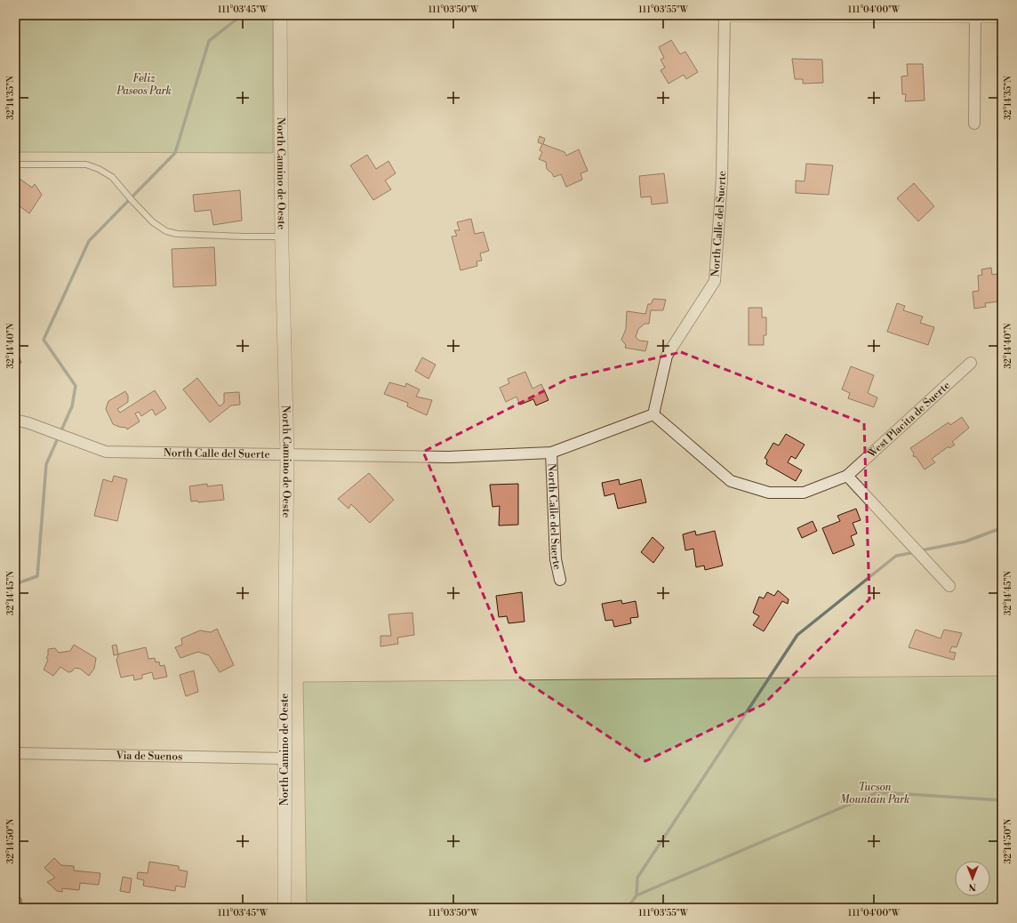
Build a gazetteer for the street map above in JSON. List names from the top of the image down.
{
  "streets": {
    "street": [
      "North Camino de Oeste",
      "North Calle del Suerte",
      "West Placita de Suerte",
      "Via de Suenos"
    ]
  },
  "crossings": [
    ["North Camino de Oeste", "North Calle del Suerte"],
    ["North Camino de Oeste", "Via de Suenos"],
    ["North Calle del Suerte", "West Placita de Suerte"]
  ],
  "parks": ["Feliz Paseos Park", "Tucson Mountain Park"],
  "north": "bottom",
  "coordinates": [
    "111°03'45\"W",
    "111°03'50\"W",
    "111°03'55\"W",
    "111°04'00\"W",
    "32°14'35\"N",
    "32°14'40\"N",
    "32°14'45\"N",
    "32°14'50\"N"
  ]
}
